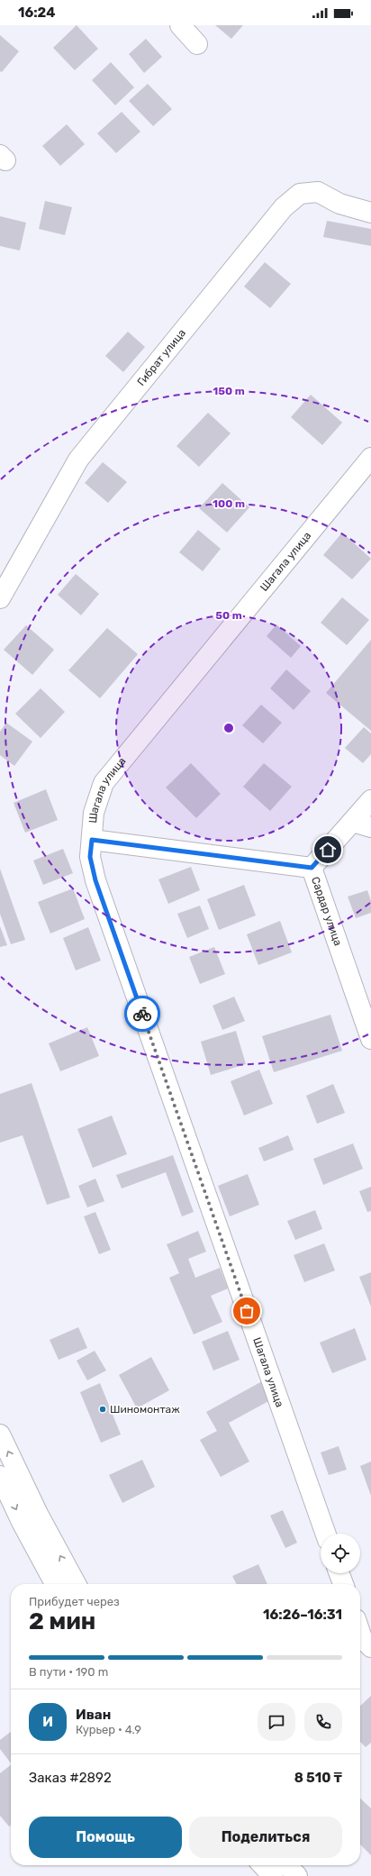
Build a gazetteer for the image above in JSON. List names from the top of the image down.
{
  "streets": {
    "main road": ["Гибрат улица", "Шагала улица", "Сардар улица"]
  },
  "places": ["Шиномонтаж"],
  "page": {
    "status": "16:24",
    "heading": ["2 мин", "Прибудет через", "16:26–16:31"],
    "panel": [
      "Иван",
      "Курьер · 4.9",
      "Заказ #2892",
      "8 510 ₸"
    ],
    "bar": "В пути · 190 m",
    "round": "И",
    "buttons": ["Помощь", "Поделиться"]
  },
  "rings": ["150 m", "100 m", "50 m"]
}
